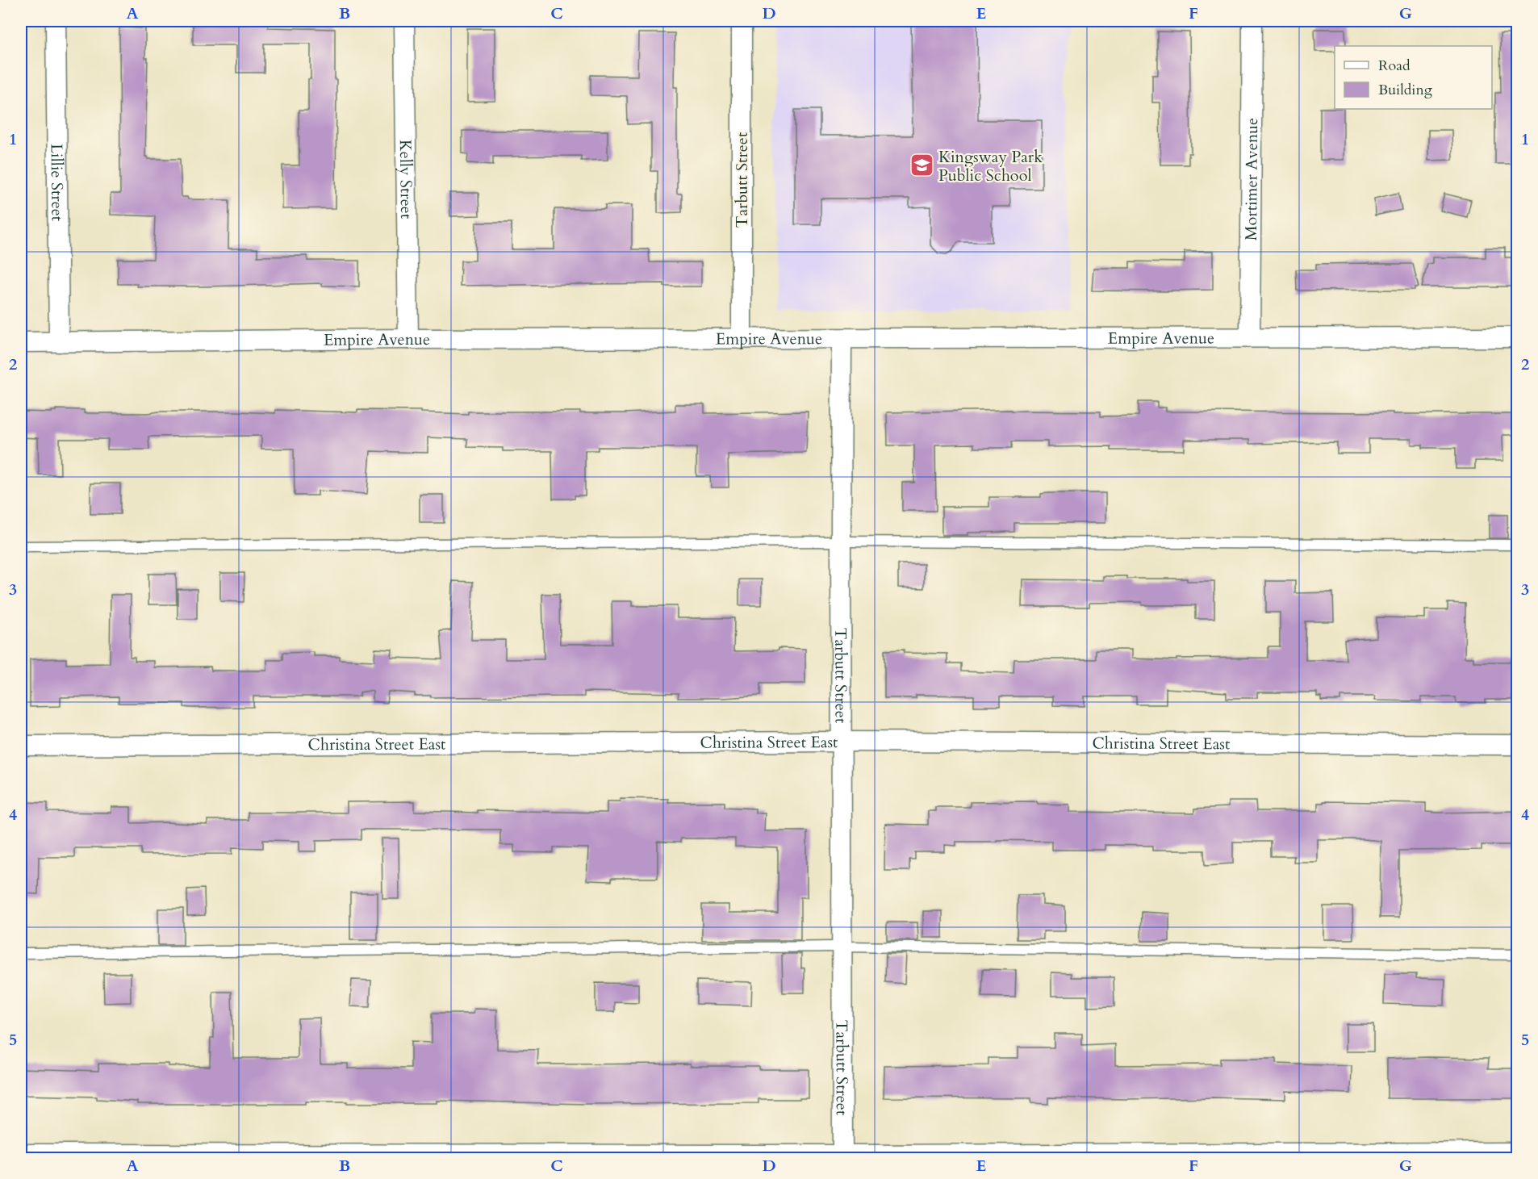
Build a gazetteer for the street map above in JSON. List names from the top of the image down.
{
  "streets": {
    "street": [
      "Mortimer Avenue",
      "Kelly Street",
      "Tarbutt Street",
      "Lillie Street",
      "Empire Avenue",
      "Christina Street East"
    ]
  },
  "crossings": [
    ["Mortimer Avenue", "Empire Avenue"],
    ["Kelly Street", "Empire Avenue"],
    ["Tarbutt Street", "Empire Avenue"],
    ["Tarbutt Street", "Christina Street East"],
    ["Lillie Street", "Empire Avenue"]
  ],
  "places": {
    "school or university": ["Kingsway Park Public School"]
  },
  "legend": ["Road", "Building"],
  "grid": {
    "columns": [
      "A",
      "B",
      "C",
      "D",
      "E",
      "F",
      "G"
    ],
    "rows": [
      "1",
      "2",
      "3",
      "4",
      "5"
    ]
  }
}
